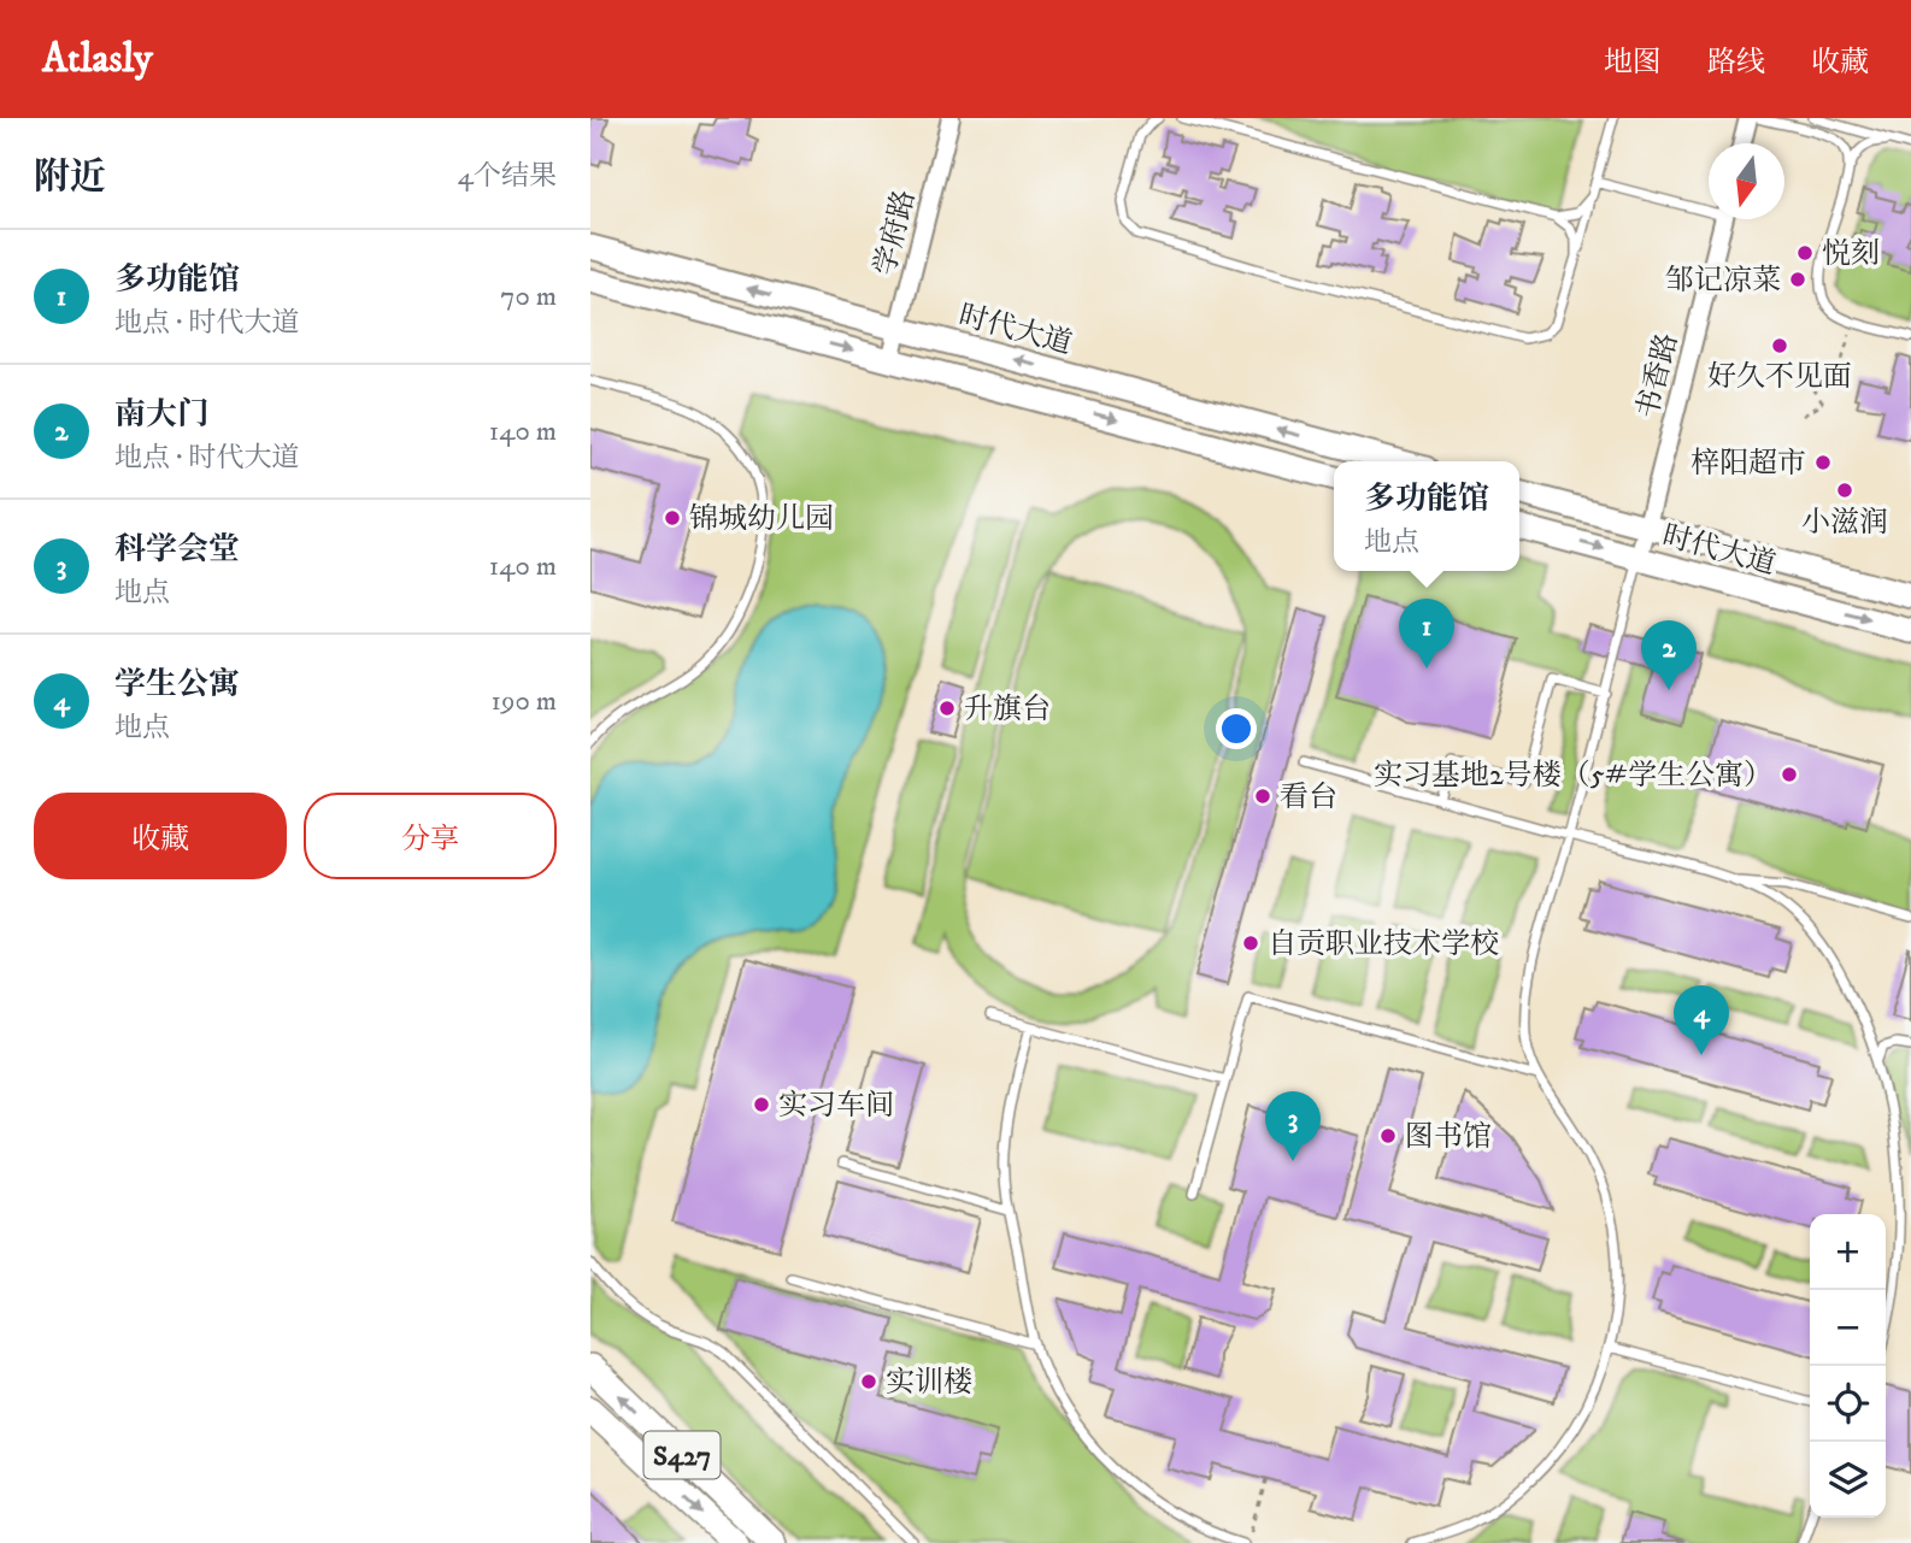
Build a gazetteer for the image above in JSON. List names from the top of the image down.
{
  "streets": {
    "main road": ["时代大道", "S427"],
    "street": ["学府路", "书香路"]
  },
  "crossings": [
    ["学府路", "时代大道"],
    ["时代大道", "书香路"]
  ],
  "places": [
    "悦刻",
    "邹记凉菜",
    "好久不见面",
    "梓阳超市",
    "小滋润",
    "锦城幼儿园",
    "升旗台",
    "实习基地2号楼（5#学生公寓）",
    "看台",
    "自贡职业技术学校",
    "实习车间",
    "图书馆",
    "实训楼"
  ],
  "north": "bottom",
  "page": {
    "header": "Atlasly",
    "nav": ["地图", "路线", "收藏"],
    "heading": ["附近", "4个结果"],
    "list": [
      {
        "mark": "1",
        "name": "多功能馆",
        "note": "地点 · 时代大道",
        "value": "70 m"
      },
      {
        "mark": "2",
        "name": "南大门",
        "note": "地点 · 时代大道",
        "value": "140 m"
      },
      {
        "mark": "3",
        "name": "科学会堂",
        "note": "地点",
        "value": "140 m"
      },
      {
        "mark": "4",
        "name": "学生公寓",
        "note": "地点",
        "value": "190 m"
      }
    ],
    "popup": ["多功能馆", "地点"],
    "pins": [
      "1",
      "2",
      "4",
      "3"
    ],
    "buttons": ["收藏", "分享"],
    "map_buttons": ["+", "−"]
  }
}
